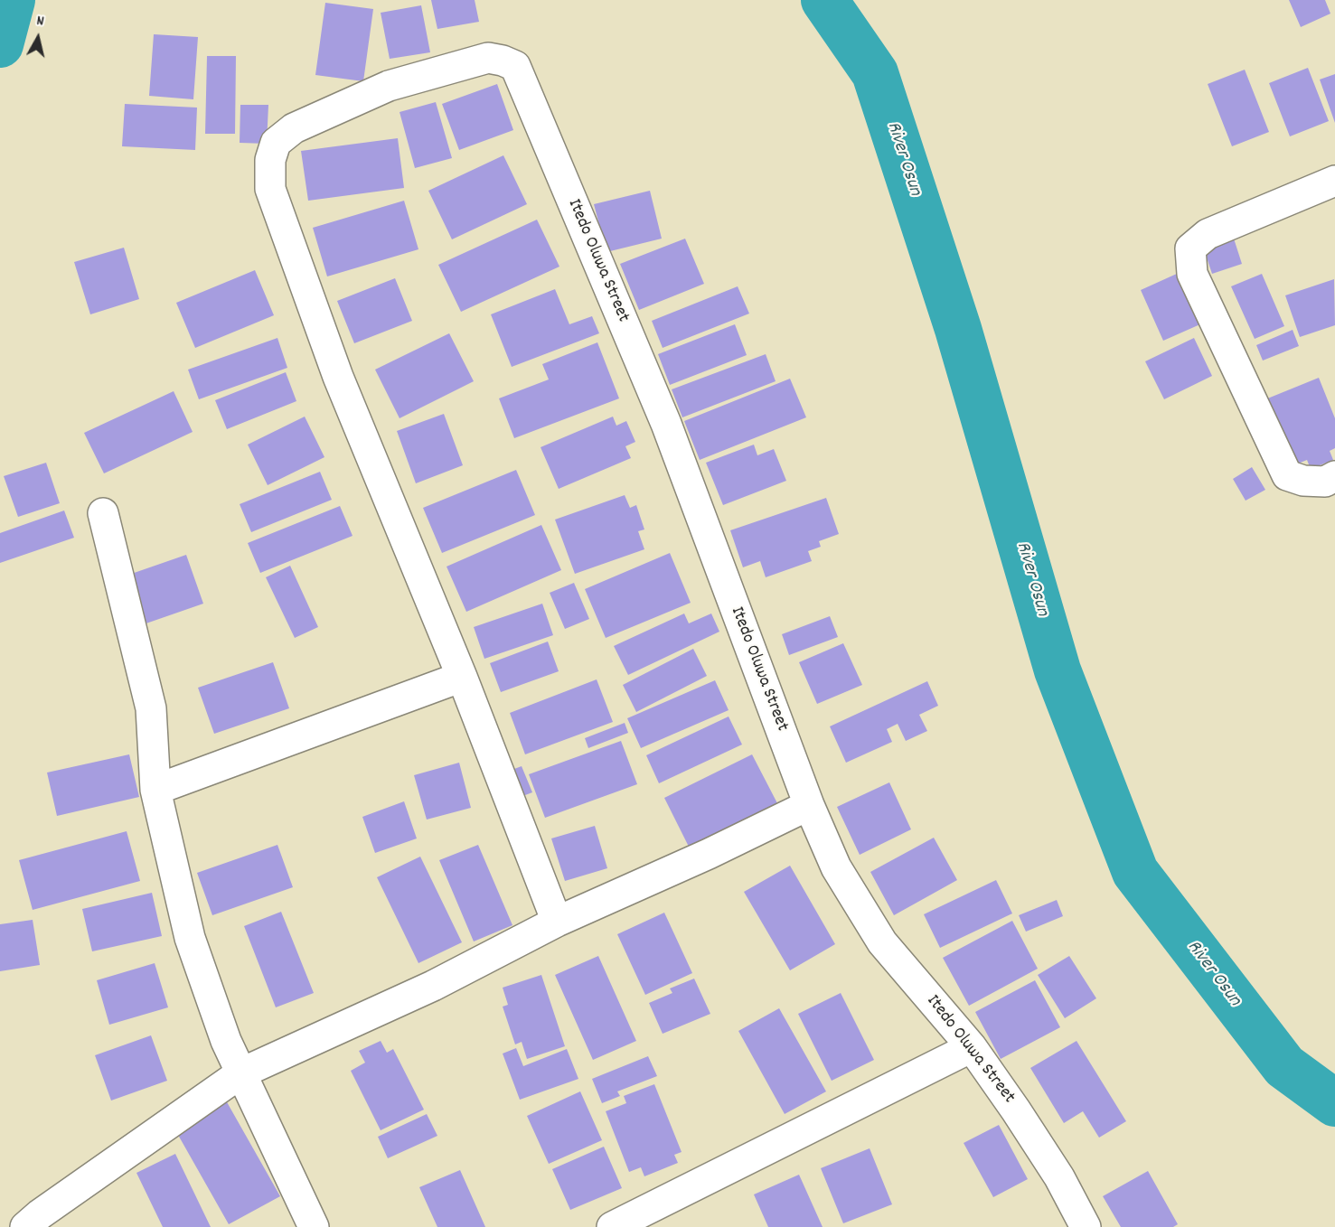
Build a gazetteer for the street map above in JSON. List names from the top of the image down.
{
  "streets": {
    "street": ["Itedo Oluwa Street"]
  },
  "water": ["River Osun"],
  "north": "top"
}
